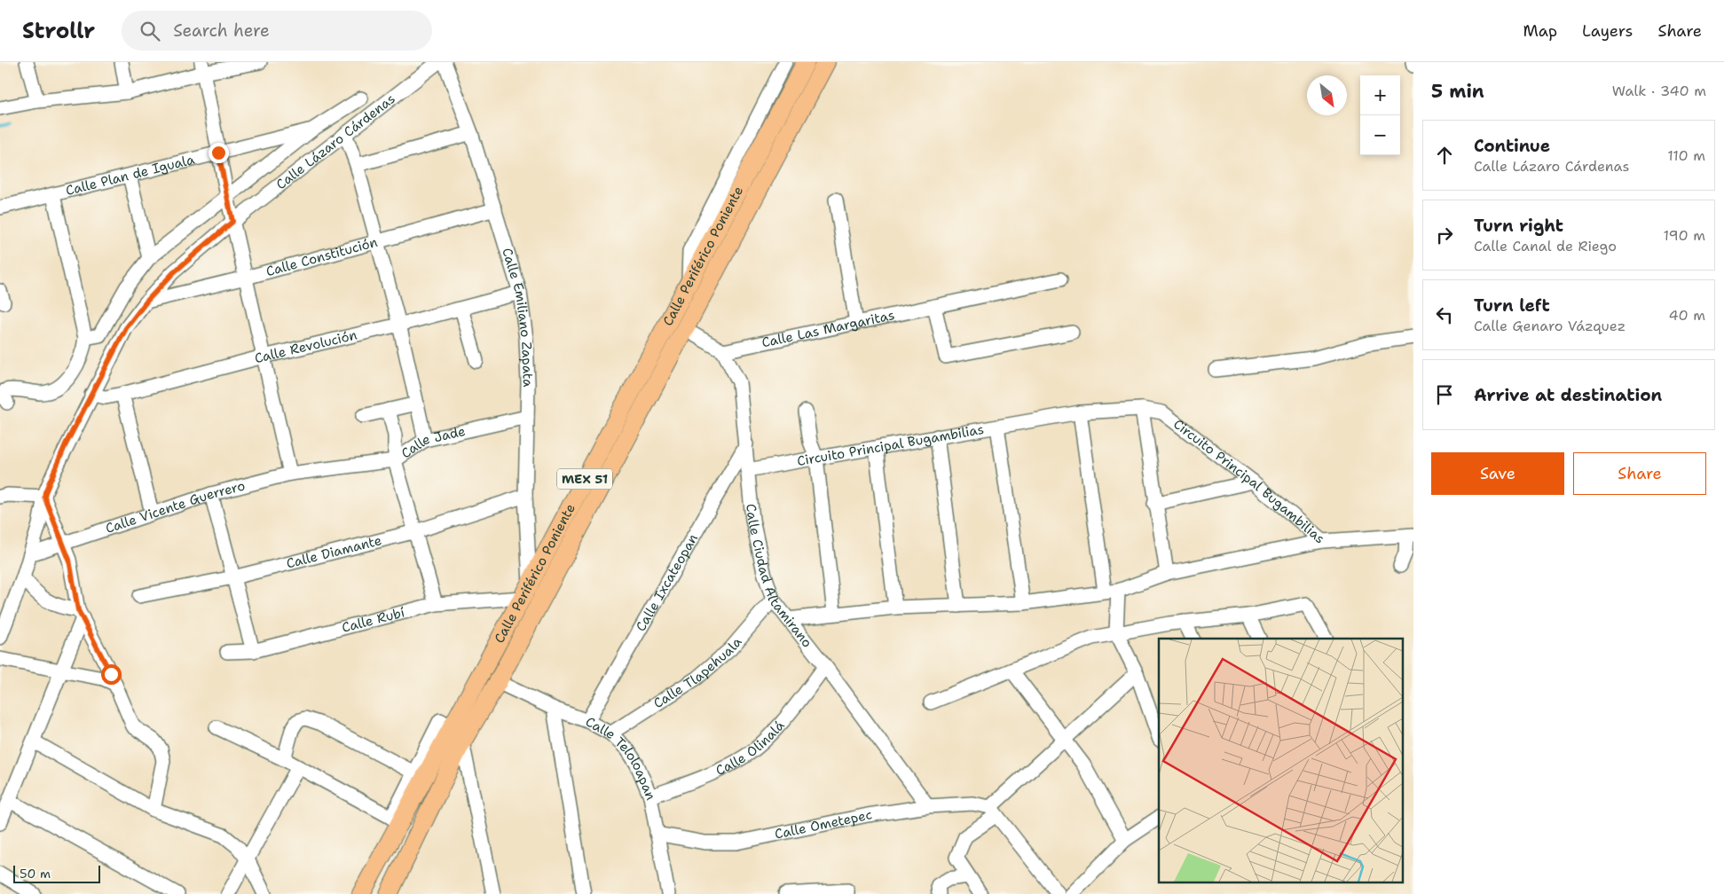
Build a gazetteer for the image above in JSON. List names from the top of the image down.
{
  "streets": {
    "main road": ["Calle Periférico Poniente", "MEX 51"],
    "street": [
      "Calle Lázaro Cárdenas",
      "Calle Plan de Iguala",
      "Calle Constitución",
      "Calle Emiliano Zapata",
      "Calle Las Margaritas",
      "Calle Revolución",
      "Calle Jade",
      "Circuito Principal Bugambilias",
      "Calle Vicente Guerrero",
      "Calle Diamante",
      "Calle Ciudad Altamirano",
      "Calle Ixcateopan",
      "Calle Rubí",
      "Calle Tlapehuala",
      "Calle Olinalá",
      "Calle Teloloapan",
      "Calle Ometepec"
    ]
  },
  "crossings": [
    ["Calle Lázaro Cárdenas", "Calle Constitución"],
    ["Calle Lázaro Cárdenas", "Calle Revolución"],
    ["Calle Lázaro Cárdenas", "Calle Vicente Guerrero"],
    ["Calle Periférico Poniente", "Calle Emiliano Zapata"],
    ["Calle Periférico Poniente", "Calle Rubí"],
    ["Calle Periférico Poniente", "Calle Teloloapan"],
    ["Calle Constitución", "Calle Emiliano Zapata"],
    ["Calle Emiliano Zapata", "Calle Revolución"],
    ["Calle Emiliano Zapata", "Calle Jade"],
    ["Calle Emiliano Zapata", "Calle Diamante"],
    ["Calle Emiliano Zapata", "Calle Rubí"],
    ["Calle Las Margaritas", "Calle Ciudad Altamirano"],
    ["Calle Jade", "Calle Vicente Guerrero"],
    ["Circuito Principal Bugambilias", "Calle Ciudad Altamirano"],
    ["Calle Ciudad Altamirano", "Calle Ixcateopan"],
    ["Calle Ciudad Altamirano", "Calle Tlapehuala"],
    ["Calle Ciudad Altamirano", "Calle Olinalá"],
    ["Calle Ciudad Altamirano", "Calle Ometepec"],
    ["Calle Ixcateopan", "Calle Teloloapan"],
    ["Calle Tlapehuala", "Calle Teloloapan"],
    ["Calle Olinalá", "Calle Teloloapan"],
    ["Calle Teloloapan", "Calle Ometepec"]
  ],
  "scale_bar": "50 m",
  "north": "bottom right",
  "page": {
    "header": "Strollr",
    "search": "Search here",
    "nav": ["Map", "Layers", "Share"],
    "heading": ["5 min", "Walk · 340 m"],
    "map_buttons": ["+", "−"],
    "list": [
      ["Continue", "Calle Lázaro Cárdenas", "110 m"],
      ["Turn right", "Calle Canal de Riego", "190 m"],
      ["Turn left", "Calle Genaro Vázquez", "40 m"],
      "Arrive at destination"
    ],
    "buttons": ["Save", "Share"],
    "scale": "50 m"
  }
}
